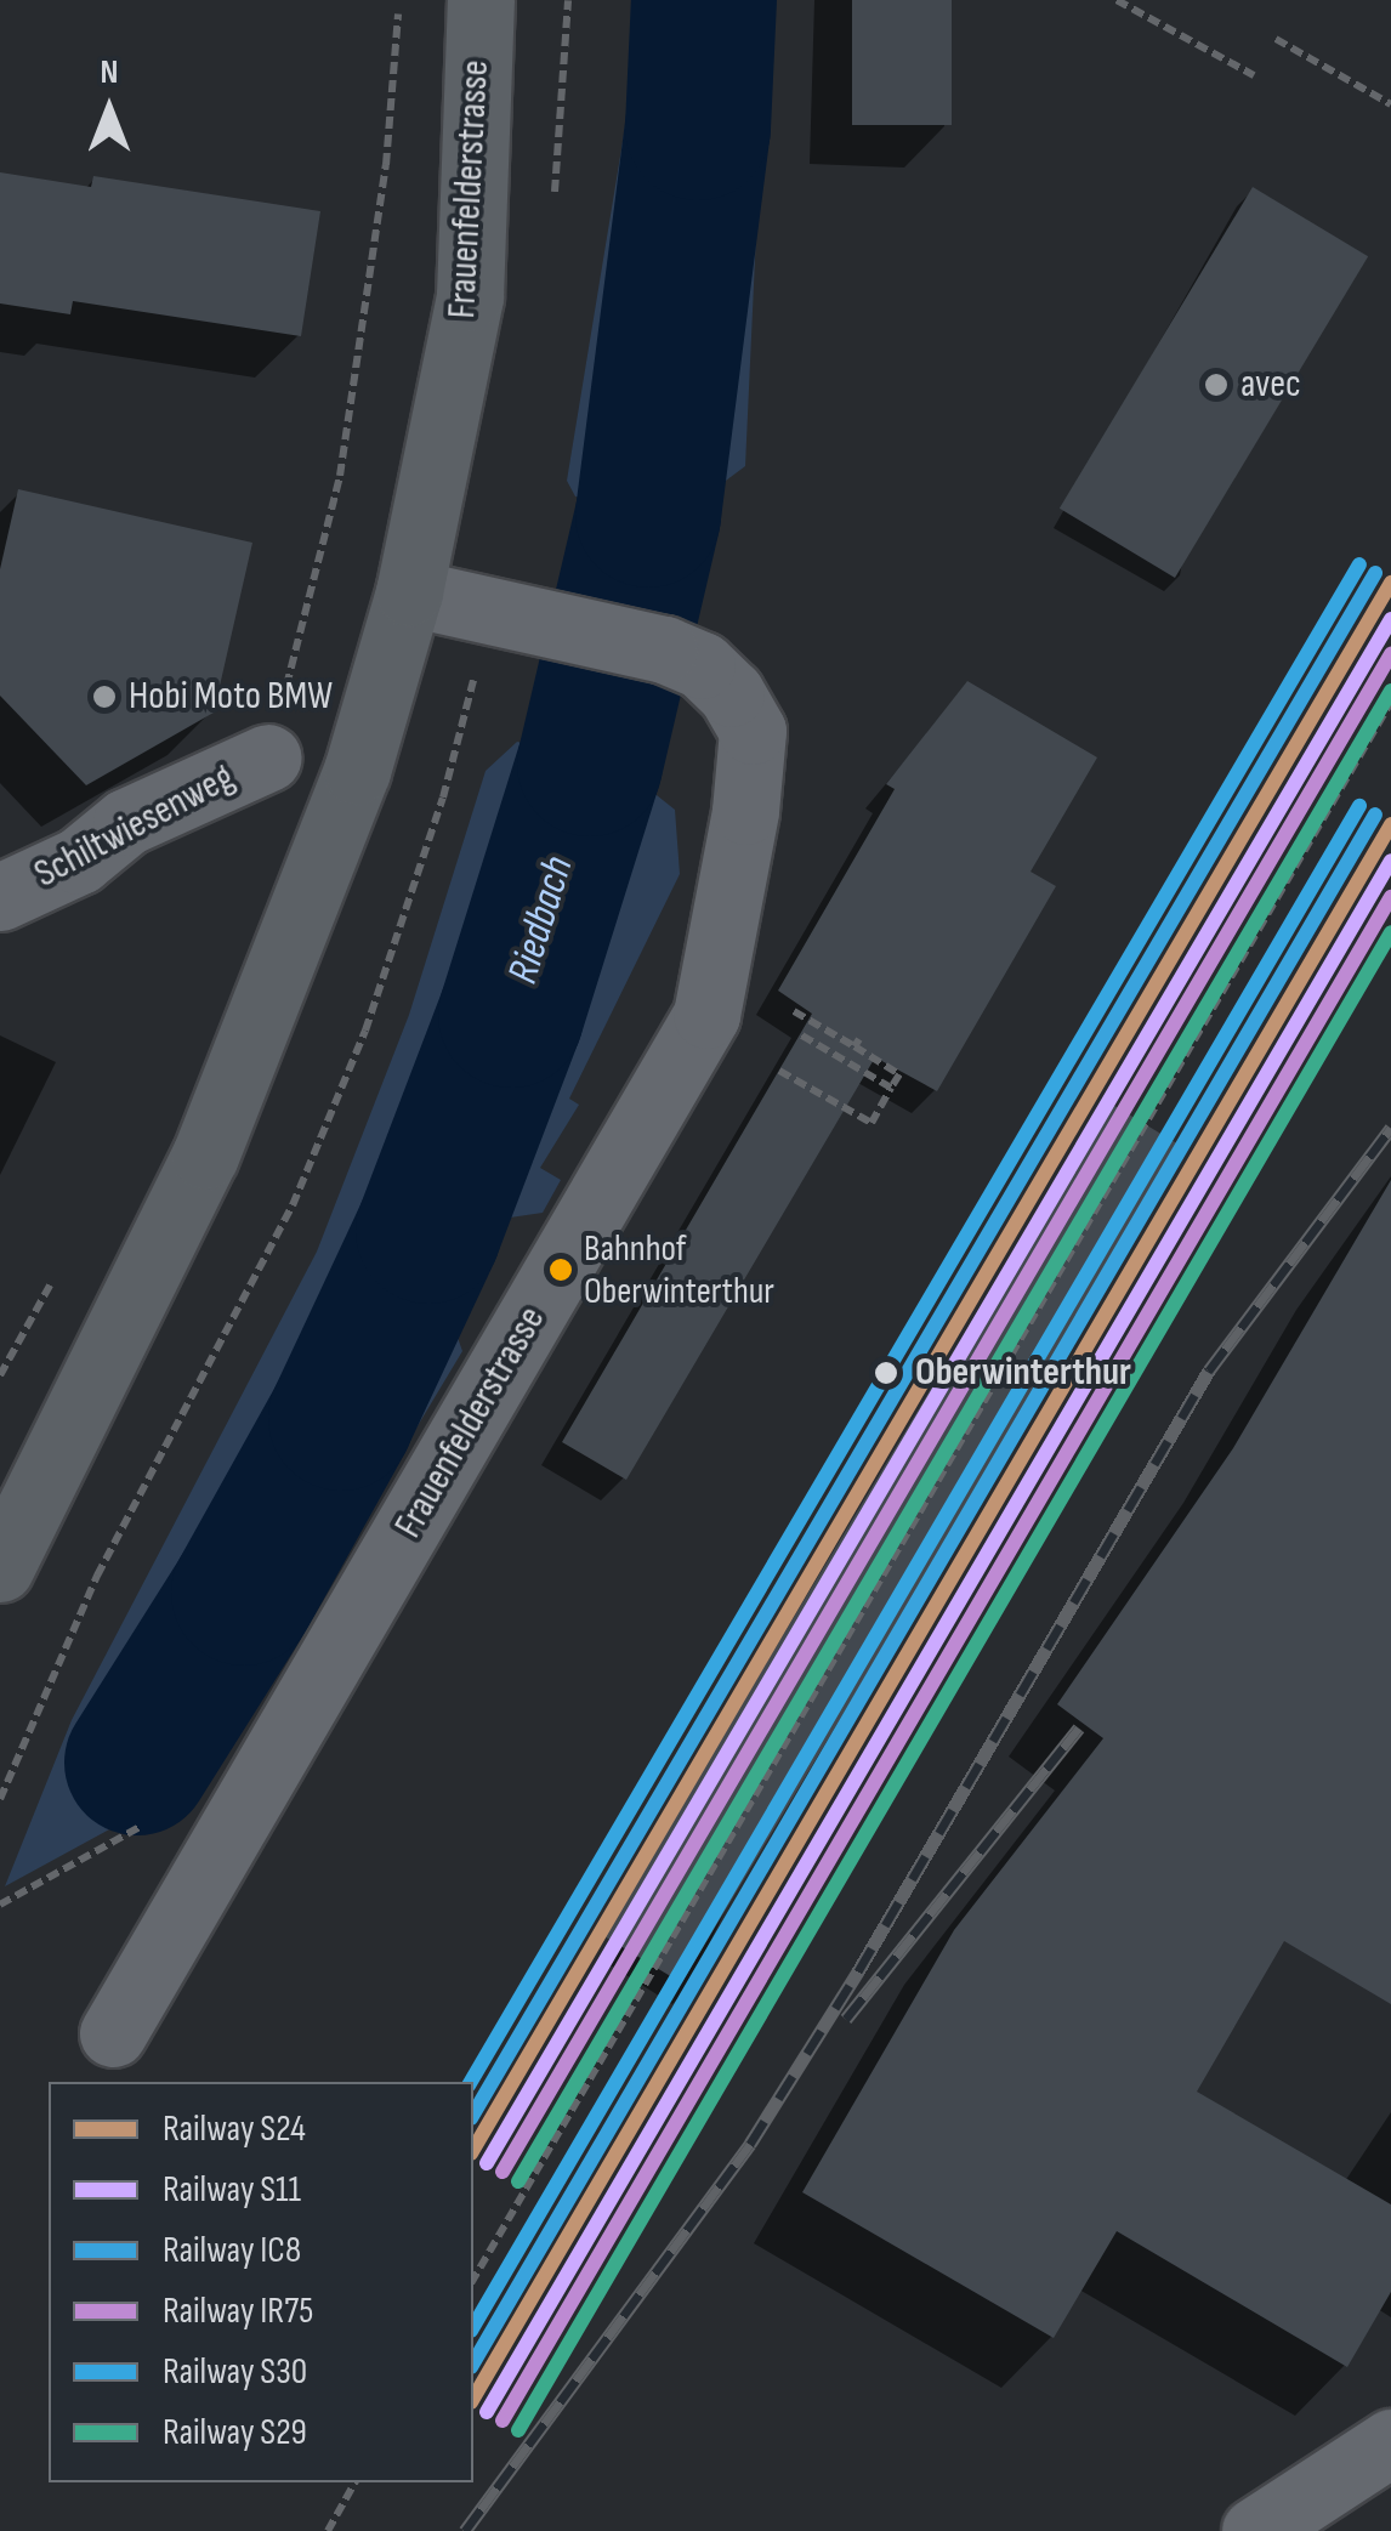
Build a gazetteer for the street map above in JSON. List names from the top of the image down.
{
  "streets": {
    "main road": ["Frauenfelderstrasse"],
    "street": ["Schiltwiesenweg"]
  },
  "water": ["Riedbach"],
  "places": [
    "avec",
    "Hobi Moto BMW",
    "Bahnhof Oberwinterthur",
    "Oberwinterthur"
  ],
  "lines": [
    "rail line S30",
    "rail line IC8",
    "rail line S24",
    "rail line S11",
    "rail line IR75",
    "rail line S29"
  ],
  "legend": [
    "Railway S24",
    "Railway S11",
    "Railway IC8",
    "Railway IR75",
    "Railway S30",
    "Railway S29"
  ],
  "north": "top"
}
